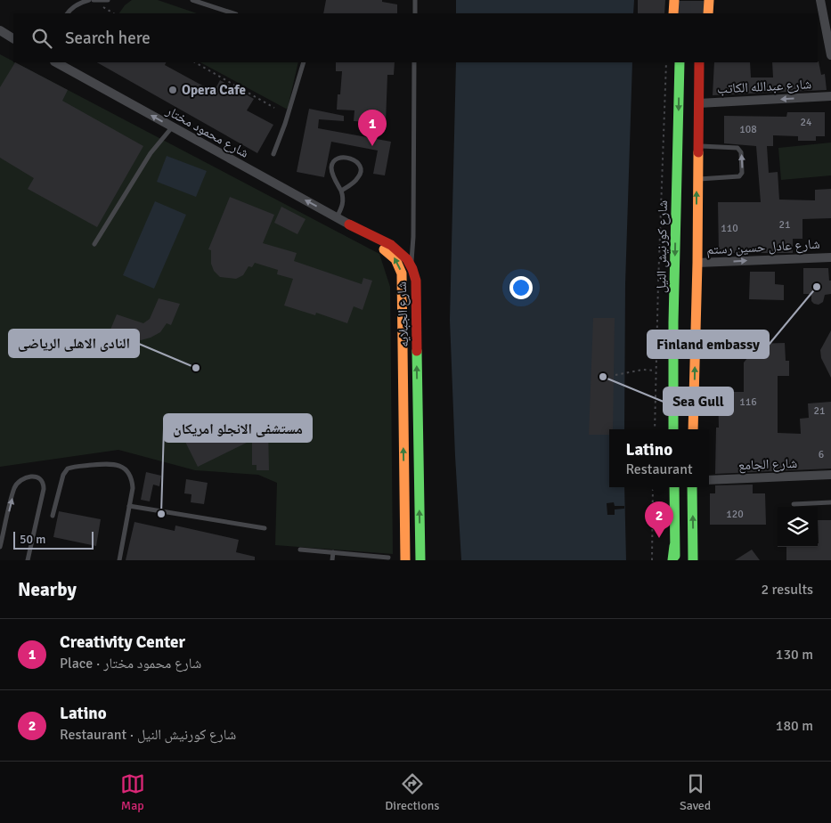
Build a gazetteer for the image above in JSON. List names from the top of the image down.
{
  "streets": {
    "main road": ["شارع كورنيش النيل", "شارع الجبلايه"],
    "street": [
      "شارع عبدالله الكاتب",
      "شارع محمود مختار",
      "شارع عادل حسين رستم",
      "شارع الجامع"
    ]
  },
  "crossings": [
    ["شارع محمود مختار", "شارع الجبلايه"]
  ],
  "one_way": [
    "شارع عبدالله الكاتب",
    "شارع محمود مختار",
    "شارع عادل حسين رستم",
    "شارع الجبلايه"
  ],
  "places": [
    "Opera Cafe",
    "Finland embassy",
    "النادى الاهلى الرياضى",
    "Sea Gull",
    "مستشفى الانجلو امريكان"
  ],
  "house_numbers": [
    "24",
    "108",
    "21",
    "110",
    "116",
    "21",
    "6",
    "120"
  ],
  "scale_bar": "50 m",
  "page": {
    "search": "Search here",
    "pins": ["1", "2"],
    "popup": ["Latino", "Restaurant"],
    "scale": "50 m",
    "heading": ["Nearby", "2 results"],
    "list": [
      {
        "mark": "1",
        "name": "Creativity Center",
        "note": "Place · شارع محمود مختار",
        "value": "130 m"
      },
      {
        "mark": "2",
        "name": "Latino",
        "note": "Restaurant · شارع كورنيش النيل",
        "value": "180 m"
      }
    ],
    "nav": ["Map", "Directions", "Saved"]
  }
}
